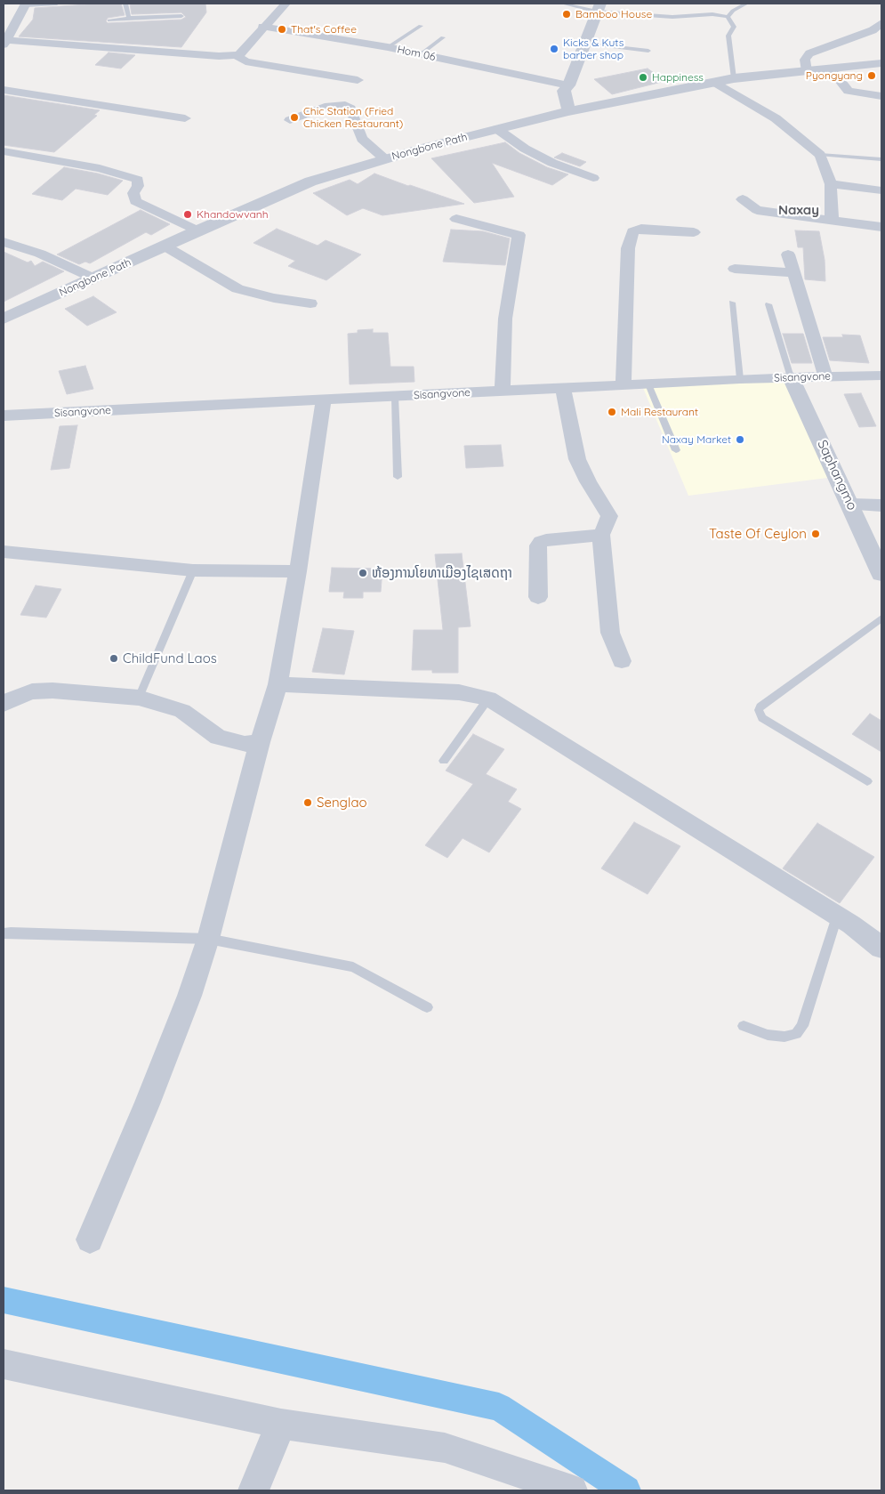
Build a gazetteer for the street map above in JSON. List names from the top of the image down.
{
  "streets": {
    "street": [
      "Hom 06",
      "Nongbone Path",
      "Sisangvone",
      "Saphangmo"
    ]
  },
  "crossings": [
    ["Sisangvone", "Saphangmo"]
  ],
  "districts": ["Naxay"],
  "places": [
    "Bamboo House",
    "That's Coffee",
    "Kicks & Kuts barber shop",
    "Pyongyang",
    "Happiness",
    "Chic Station (Fried Chicken Restaurant)",
    "Khandowvanh",
    "Mali Restaurant",
    "Naxay Market",
    "Taste Of Ceylon",
    "ຫ້ອງການໂຍທາເມືອງໄຊເສດຖາ",
    "ChildFund Laos",
    "Senglao"
  ]
}
